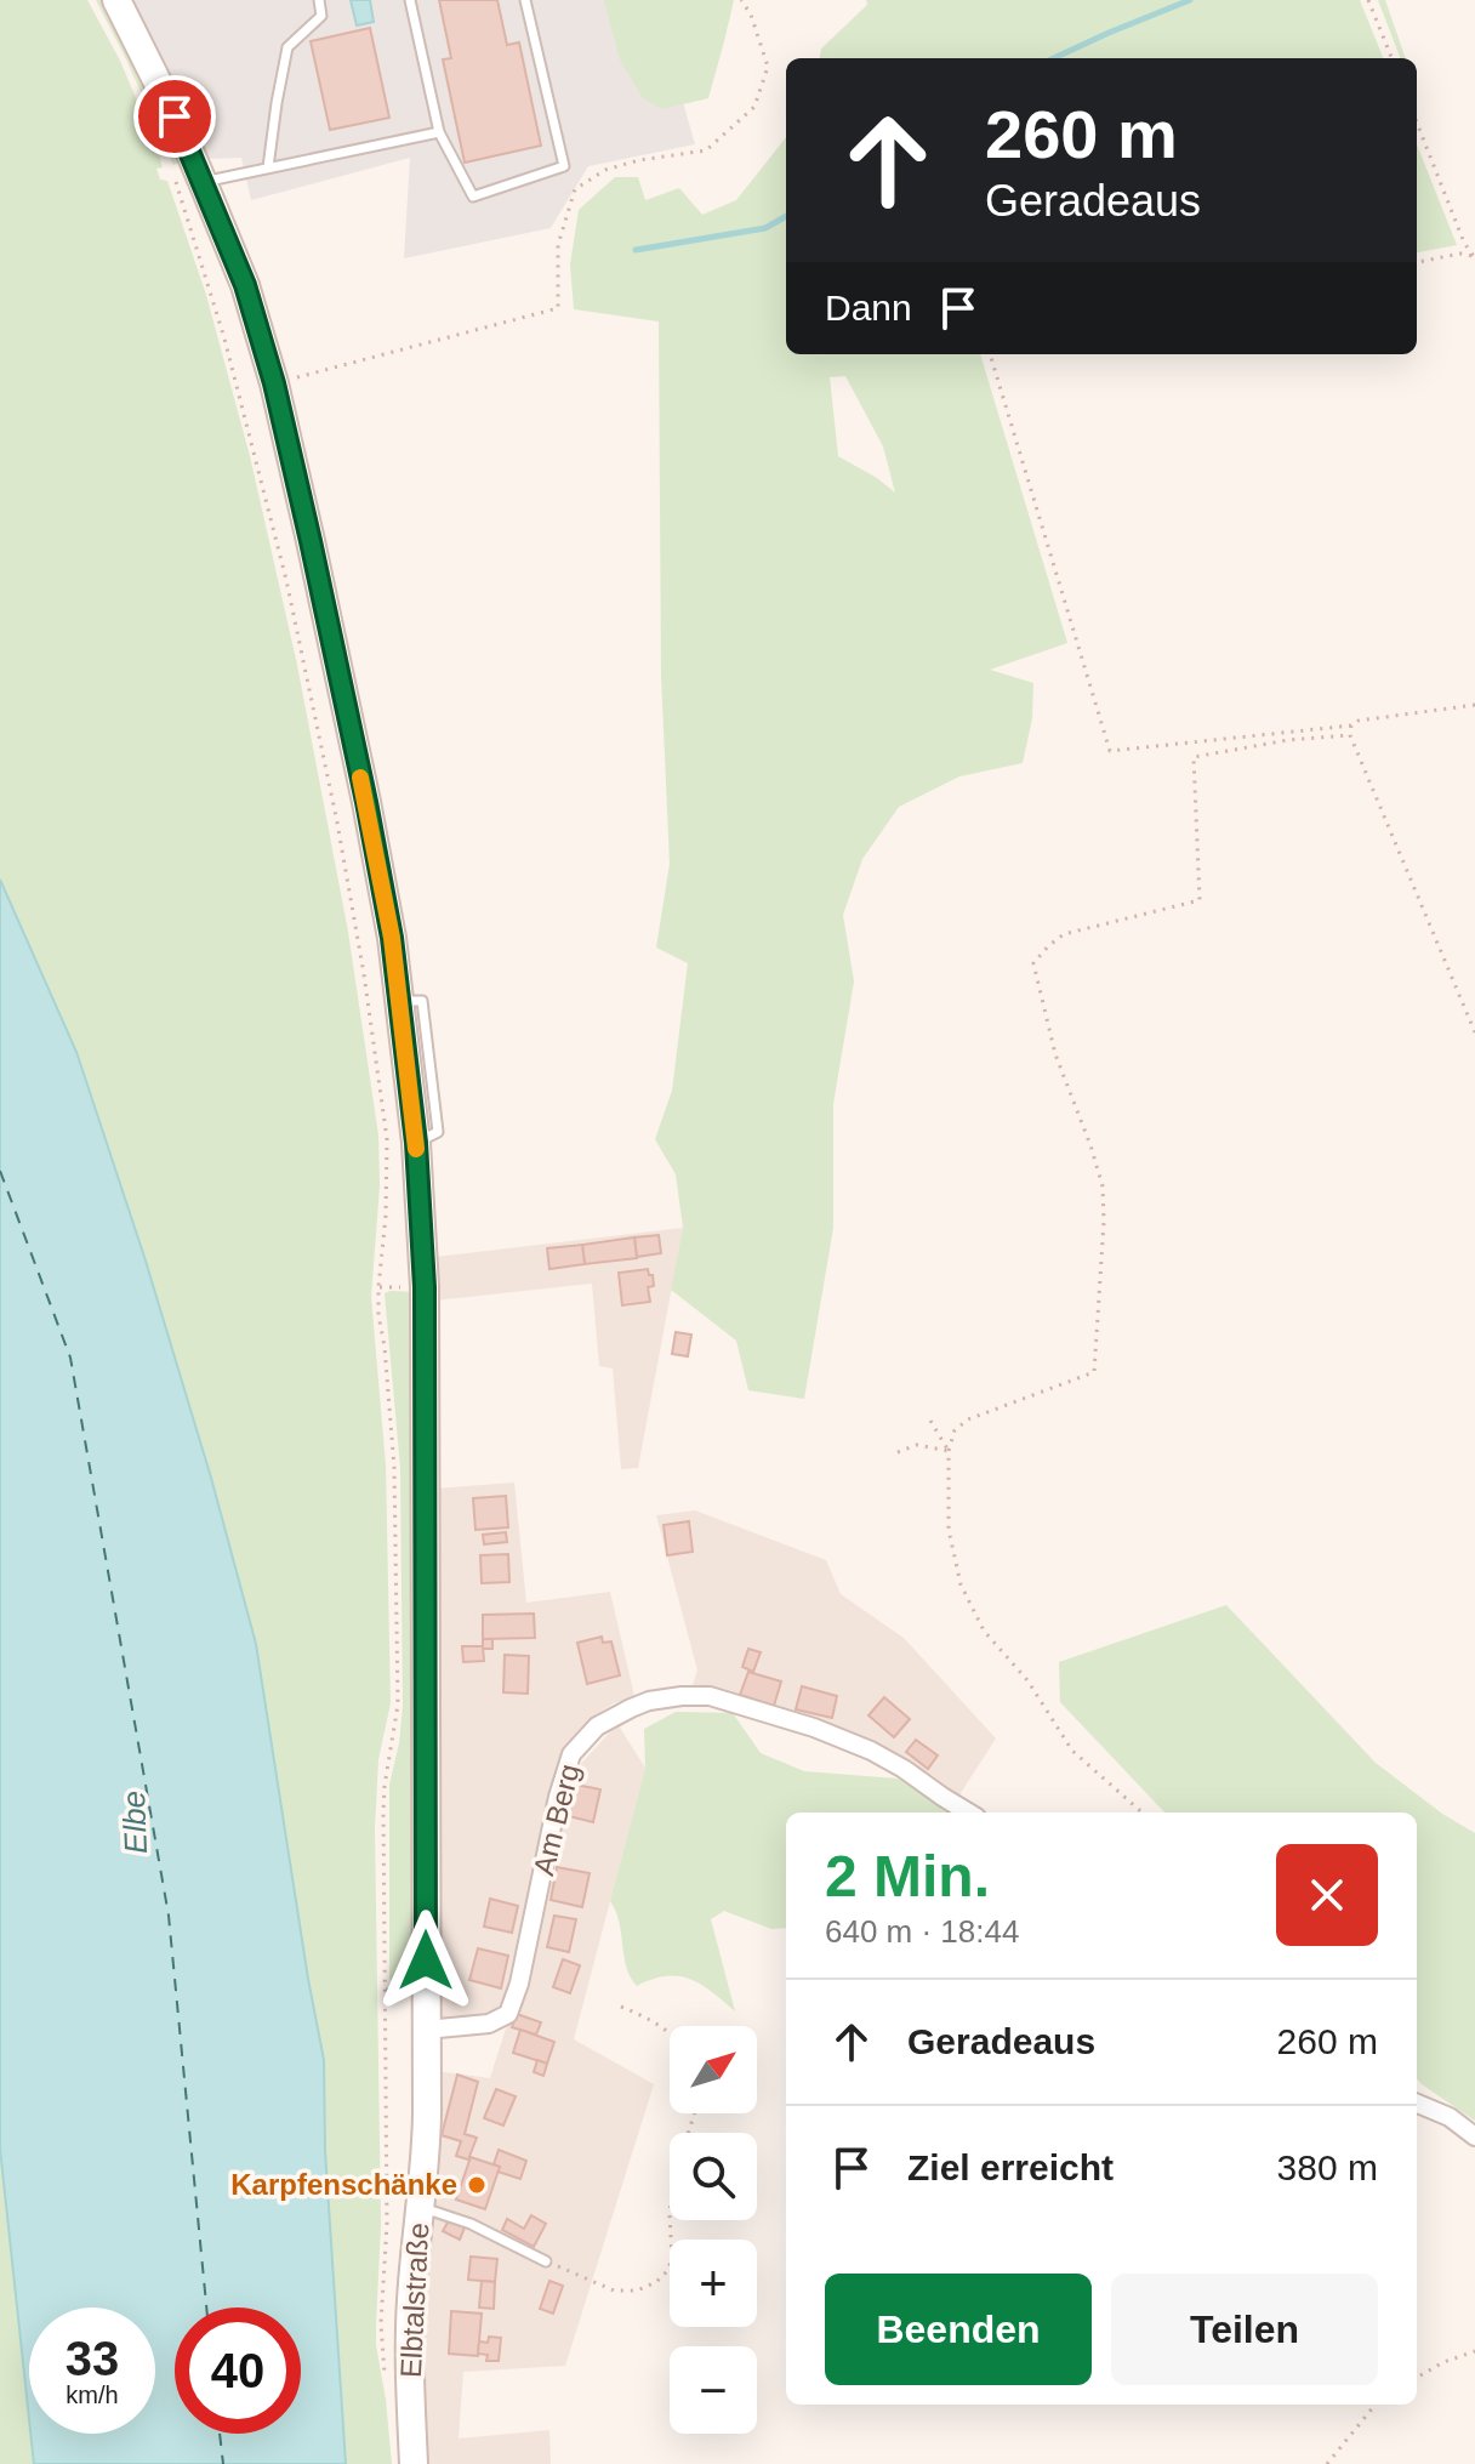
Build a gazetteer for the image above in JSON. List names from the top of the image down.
{
  "streets": {
    "street": ["Am Berg", "Elbtalstraße"]
  },
  "crossings": [
    ["Am Berg", "Elbtalstraße"]
  ],
  "water": ["Elbe"],
  "places": ["Karpfenschänke"],
  "north": "top right",
  "page": {
    "turn": ["260 m", "Geradeaus"],
    "then": "Dann",
    "heading": ["2 Min.", "640 m · 18:44"],
    "list": [
      {
        "name": "Geradeaus",
        "value": "260 m"
      },
      {
        "name": "Ziel erreicht",
        "value": "380 m"
      }
    ],
    "map_buttons": ["+", "−"],
    "buttons": ["Beenden", "Teilen"],
    "speed": "33 km/h",
    "limit": "40"
  }
}
